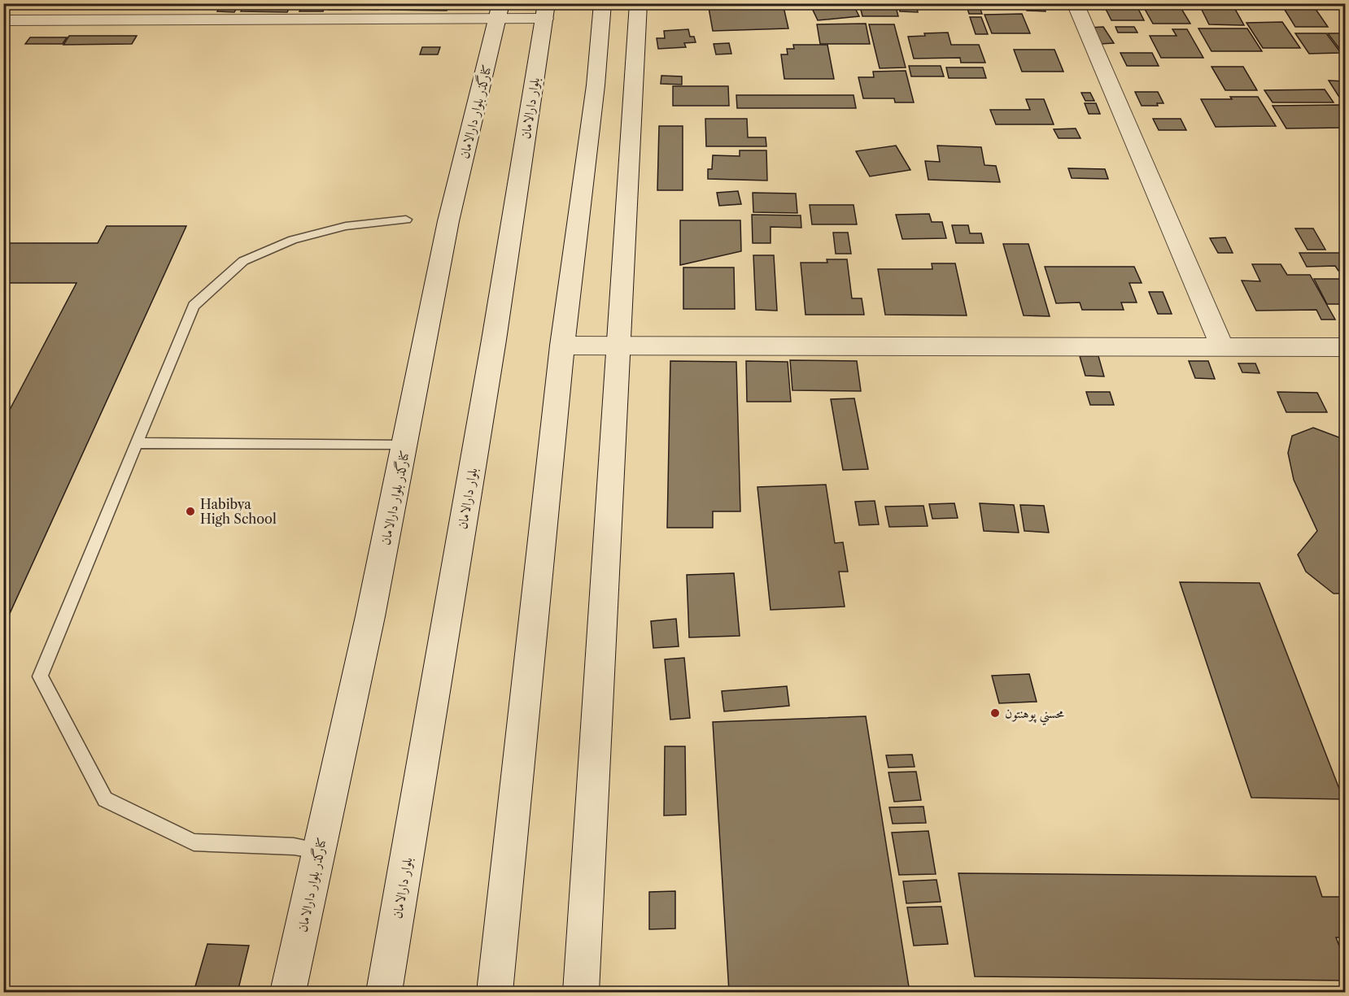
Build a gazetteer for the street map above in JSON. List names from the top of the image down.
{
  "streets": {
    "street": ["بلوار دارالامان", "کنارگذر بلوار دارالامان"]
  },
  "places": ["Habibya High School", "محسني پوهنتون"]
}
